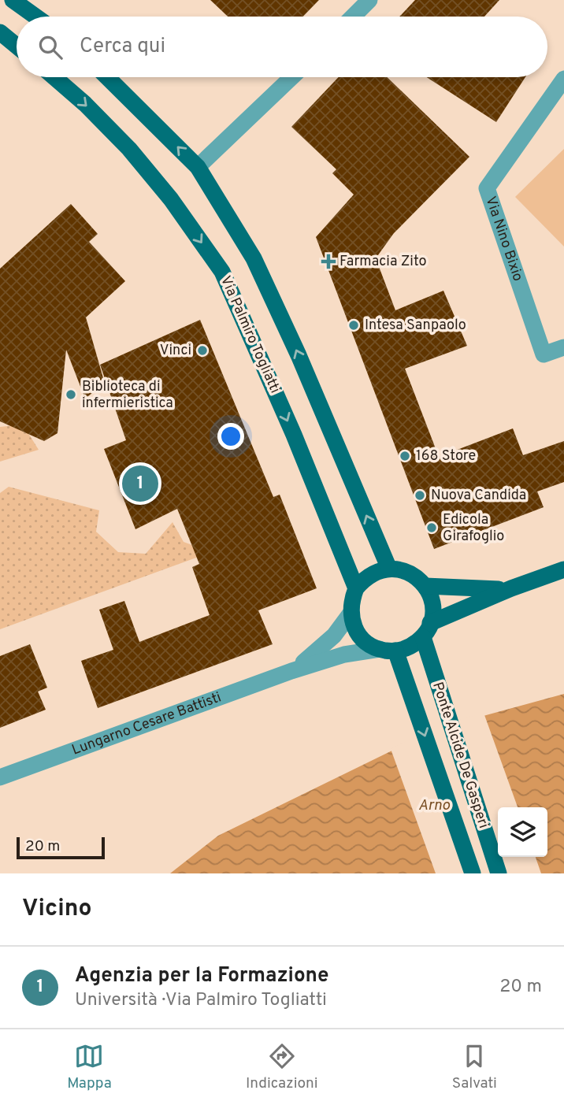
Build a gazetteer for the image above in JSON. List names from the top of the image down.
{
  "streets": {
    "main road": ["Via Palmiro Togliatti", "Ponte Alcide De Gasperi"],
    "street": ["Via Nino Bixio", "Lungarno Cesare Battisti"]
  },
  "crossings": [
    ["Via Palmiro Togliatti", "Lungarno Cesare Battisti"],
    ["Via Palmiro Togliatti", "Ponte Alcide De Gasperi"],
    ["Lungarno Cesare Battisti", "Ponte Alcide De Gasperi"]
  ],
  "water": ["Arno"],
  "places": {
    "health": ["Farmacia Zito"],
    "other": [
      "Intesa Sanpaolo",
      "Vinci",
      "Biblioteca di infermieristica",
      "168 Store",
      "Nuova Candida",
      "Edicola Girafoglio"
    ]
  },
  "scale_bar": "20 m",
  "page": {
    "search": "Cerca qui",
    "pins": "1",
    "scale": "20 m",
    "heading": "Vicino",
    "list": [
      {
        "mark": "1",
        "name": "Agenzia per la Formazione",
        "note": "Università · Via Palmiro Togliatti",
        "value": "20 m"
      }
    ],
    "nav": ["Mappa", "Indicazioni", "Salvati"]
  }
}
